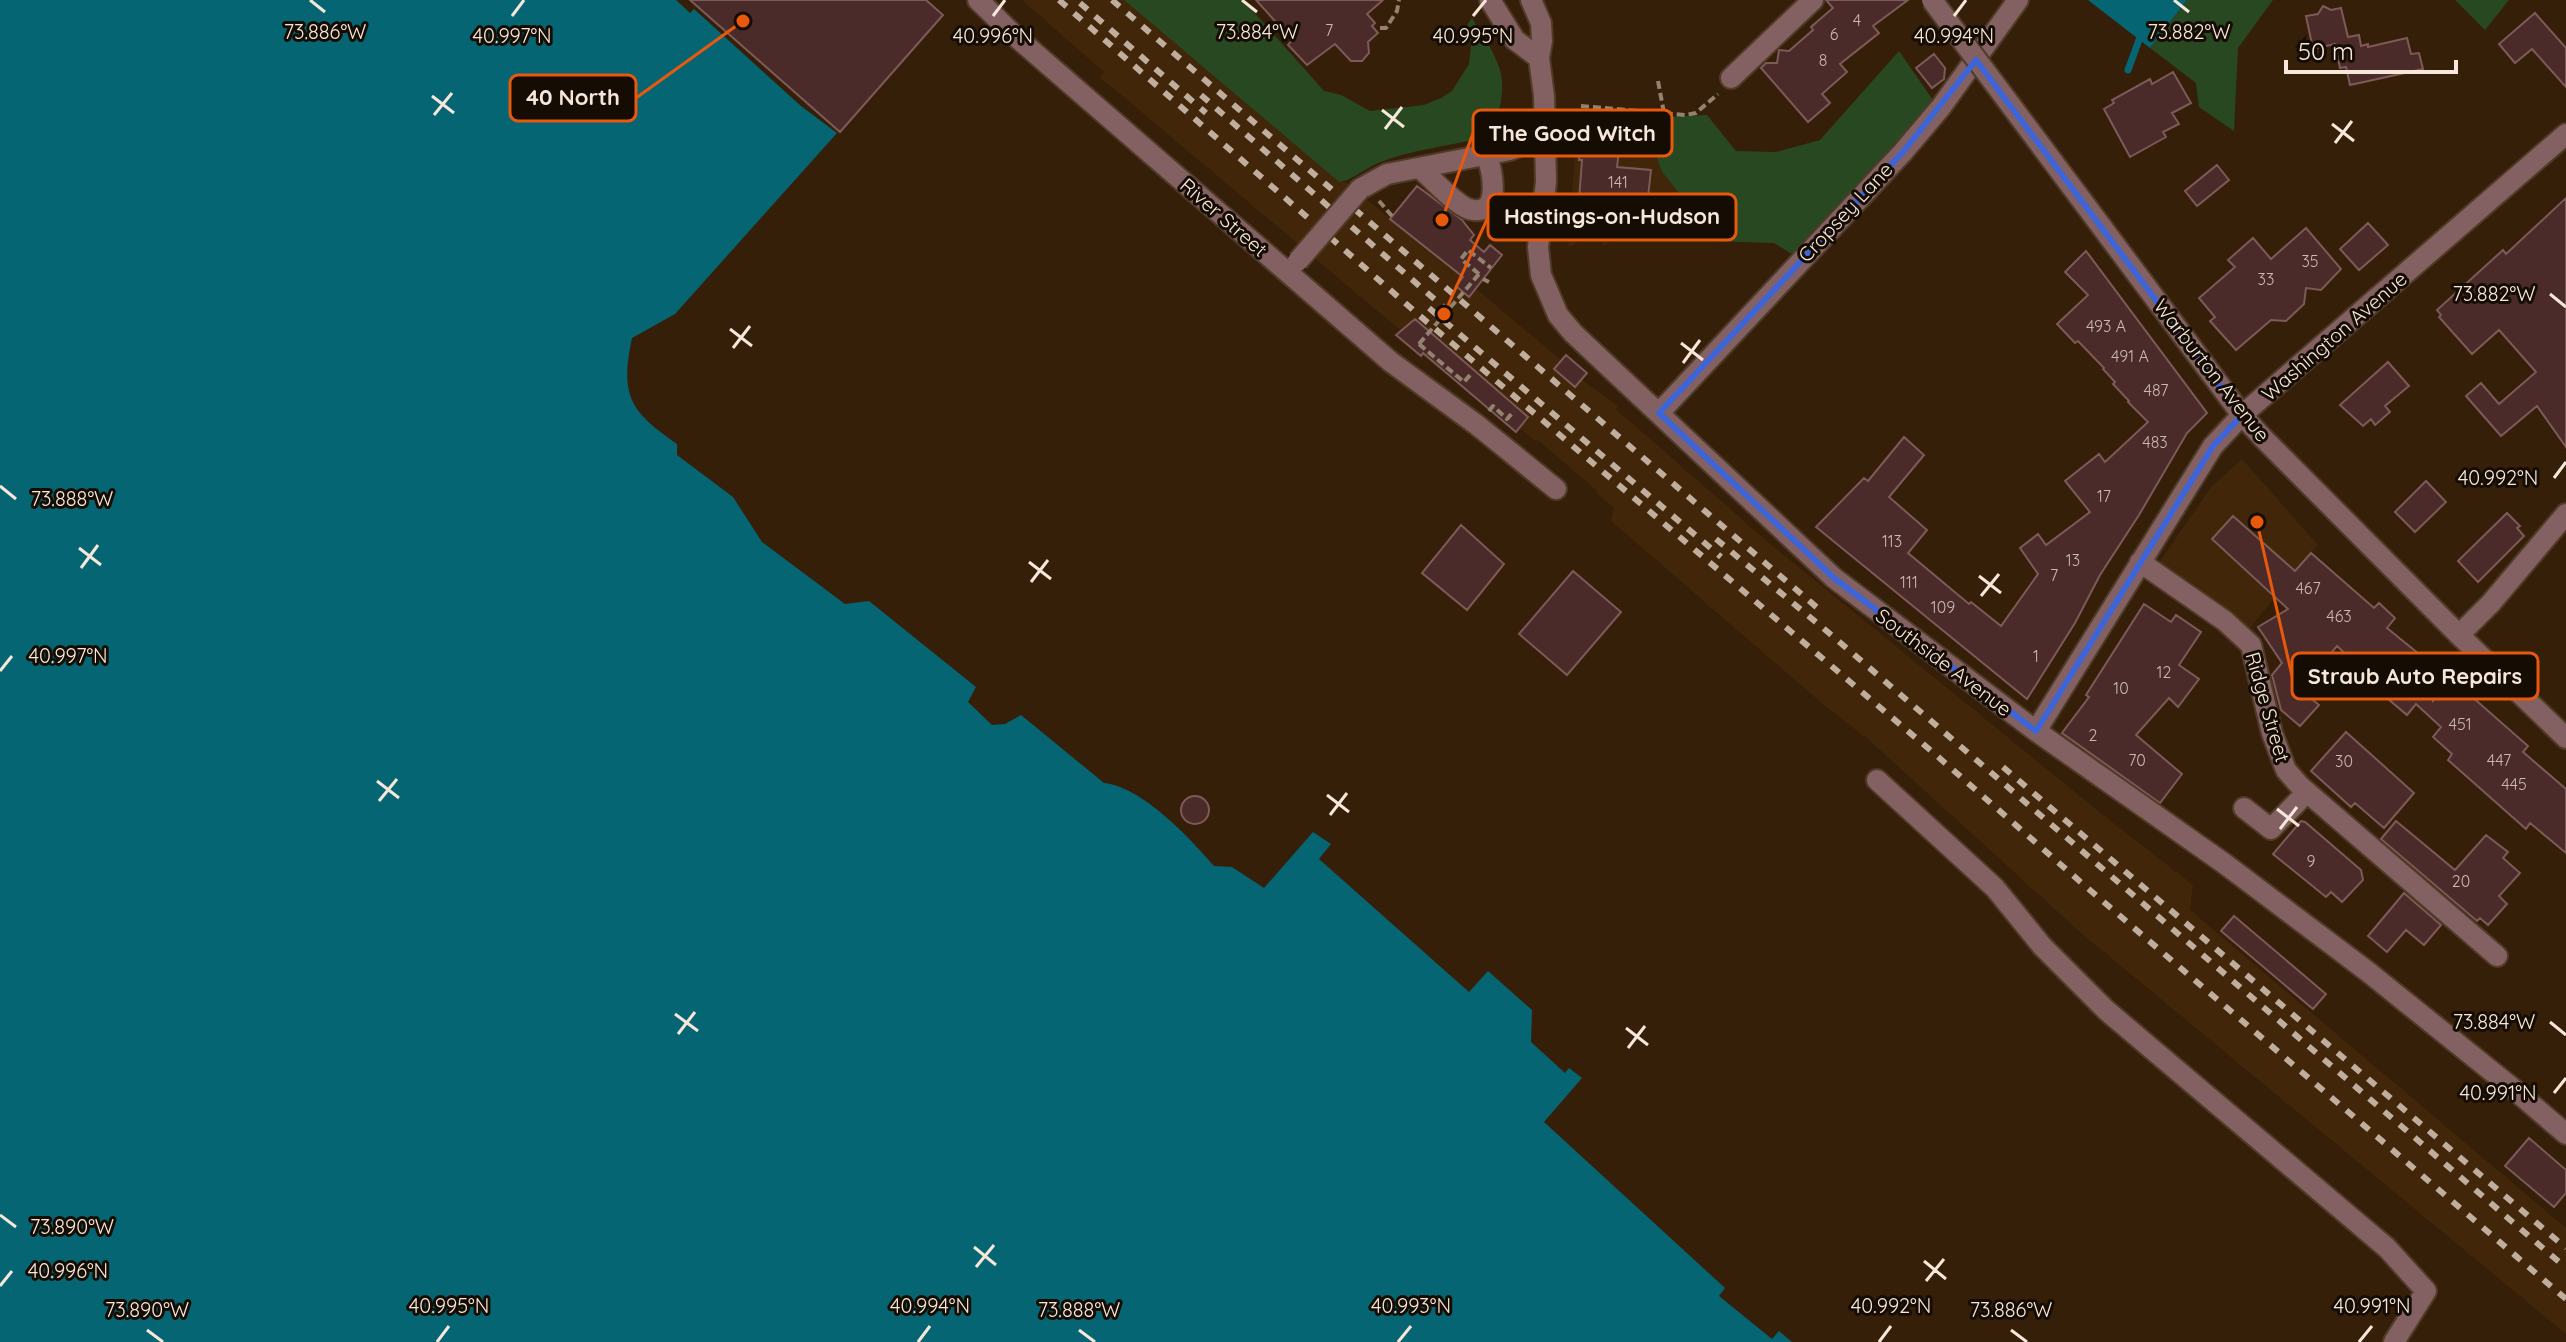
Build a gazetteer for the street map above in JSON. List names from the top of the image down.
{
  "streets": {
    "street": [
      "Cropsey Lane",
      "River Street",
      "Washington Avenue",
      "Warburton Avenue",
      "Southside Avenue",
      "Ridge Street"
    ]
  },
  "crossings": [
    ["Cropsey Lane", "Southside Avenue"],
    ["Washington Avenue", "Warburton Avenue"],
    ["Washington Avenue", "Southside Avenue"],
    ["Washington Avenue", "Ridge Street"]
  ],
  "places": [
    "40 North",
    "The Good Witch",
    "Hastings-on-Hudson",
    "Straub Auto Repairs"
  ],
  "house_numbers": [
    "4",
    "7",
    "6",
    "8",
    "141",
    "35",
    "33",
    "493 A",
    "491 A",
    "487",
    "483",
    "17",
    "113",
    "13",
    "7",
    "111",
    "467",
    "109",
    "463",
    "1",
    "12",
    "10",
    "451",
    "2",
    "70",
    "447",
    "30",
    "445",
    "9",
    "20"
  ],
  "scale_bar": "50 m",
  "coordinates": [
    "73.886°W",
    "73.884°W",
    "73.882°W",
    "40.997°N",
    "40.996°N",
    "40.995°N",
    "40.994°N",
    "40.992°N",
    "73.888°W",
    "40.991°N",
    "73.890°W",
    "40.993°N"
  ]
}
